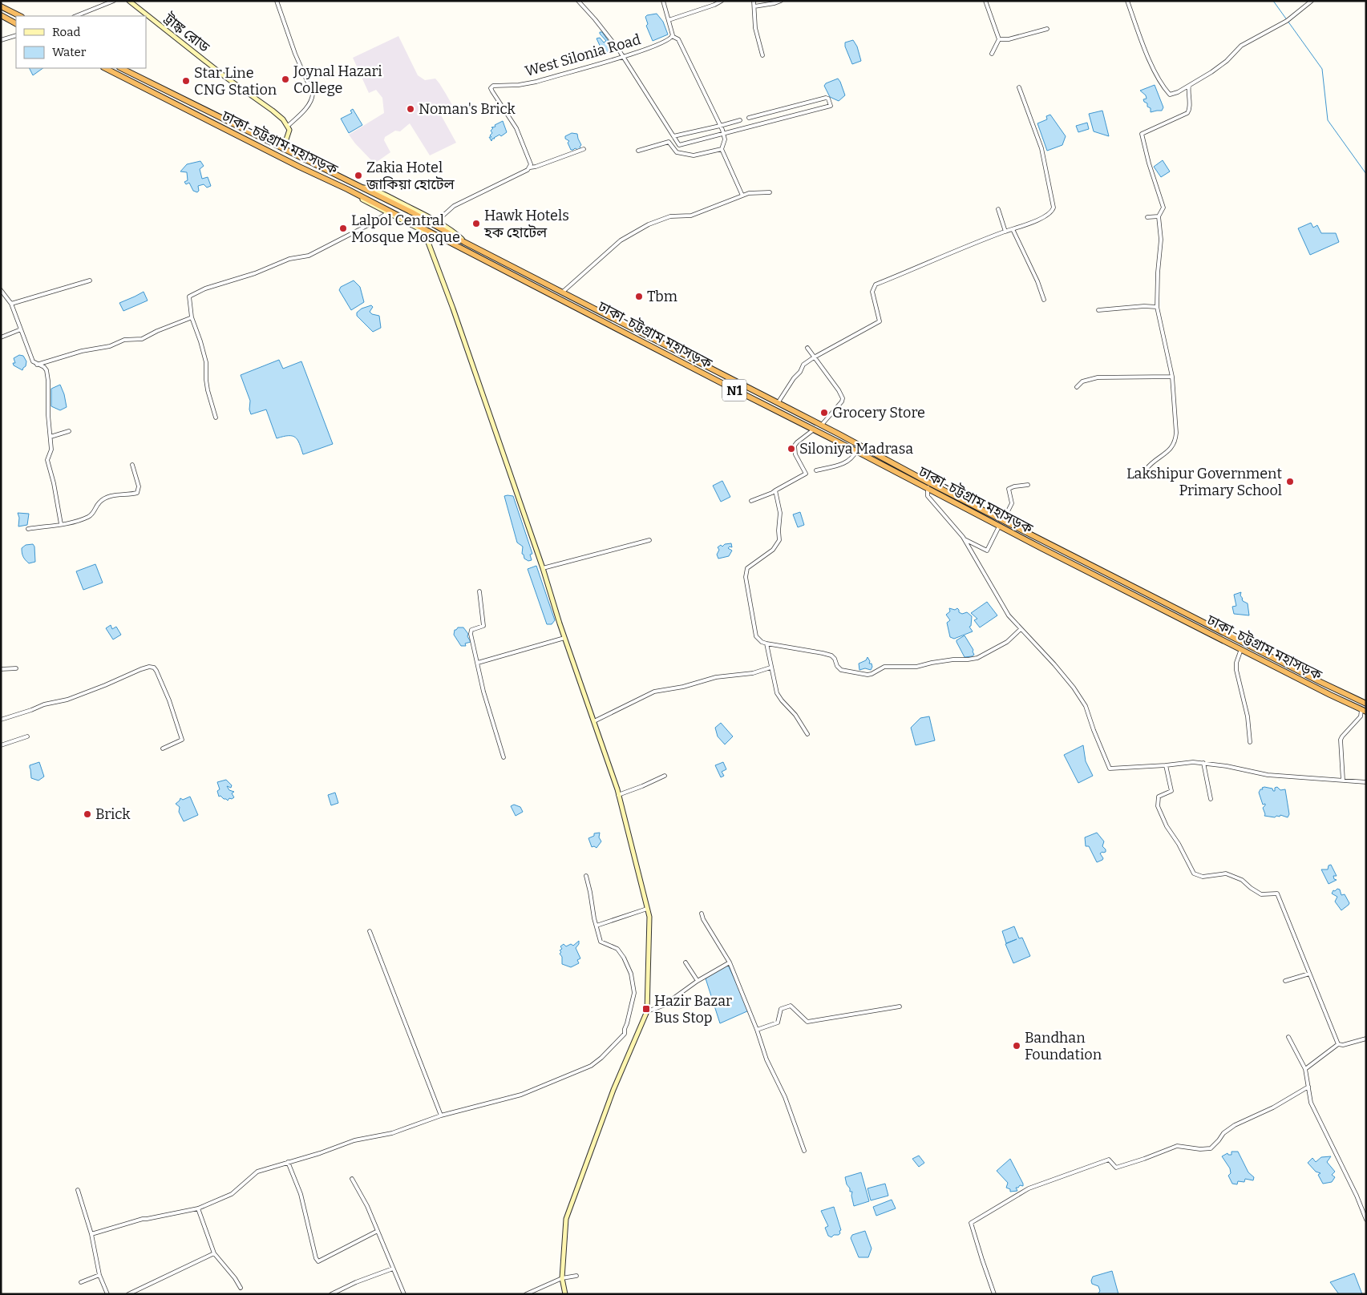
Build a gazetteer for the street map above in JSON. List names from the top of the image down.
{
  "streets": {
    "highway": ["ঢাকা-চট্টগ্রাম মহাসড়ক", "N1"],
    "main road": ["ট্রাঙ্ক রোড"],
    "street": ["West Silonia Road"]
  },
  "places": {
    "other": [
      "Joynal Hazari College",
      "Star Line CNG Station",
      "Noman's Brick",
      "Zakia Hotel জাকিয়া হোটেল",
      "Hawk Hotels হক হোটেল",
      "Lalpol Central Mosque Mosque",
      "Tbm",
      "Grocery Store",
      "Siloniya Madrasa",
      "Lakshipur Government Primary School",
      "Brick",
      "Bandhan Foundation"
    ],
    "transit": ["Hazir Bazar Bus Stop"]
  },
  "legend": ["Road", "Water"]
}
